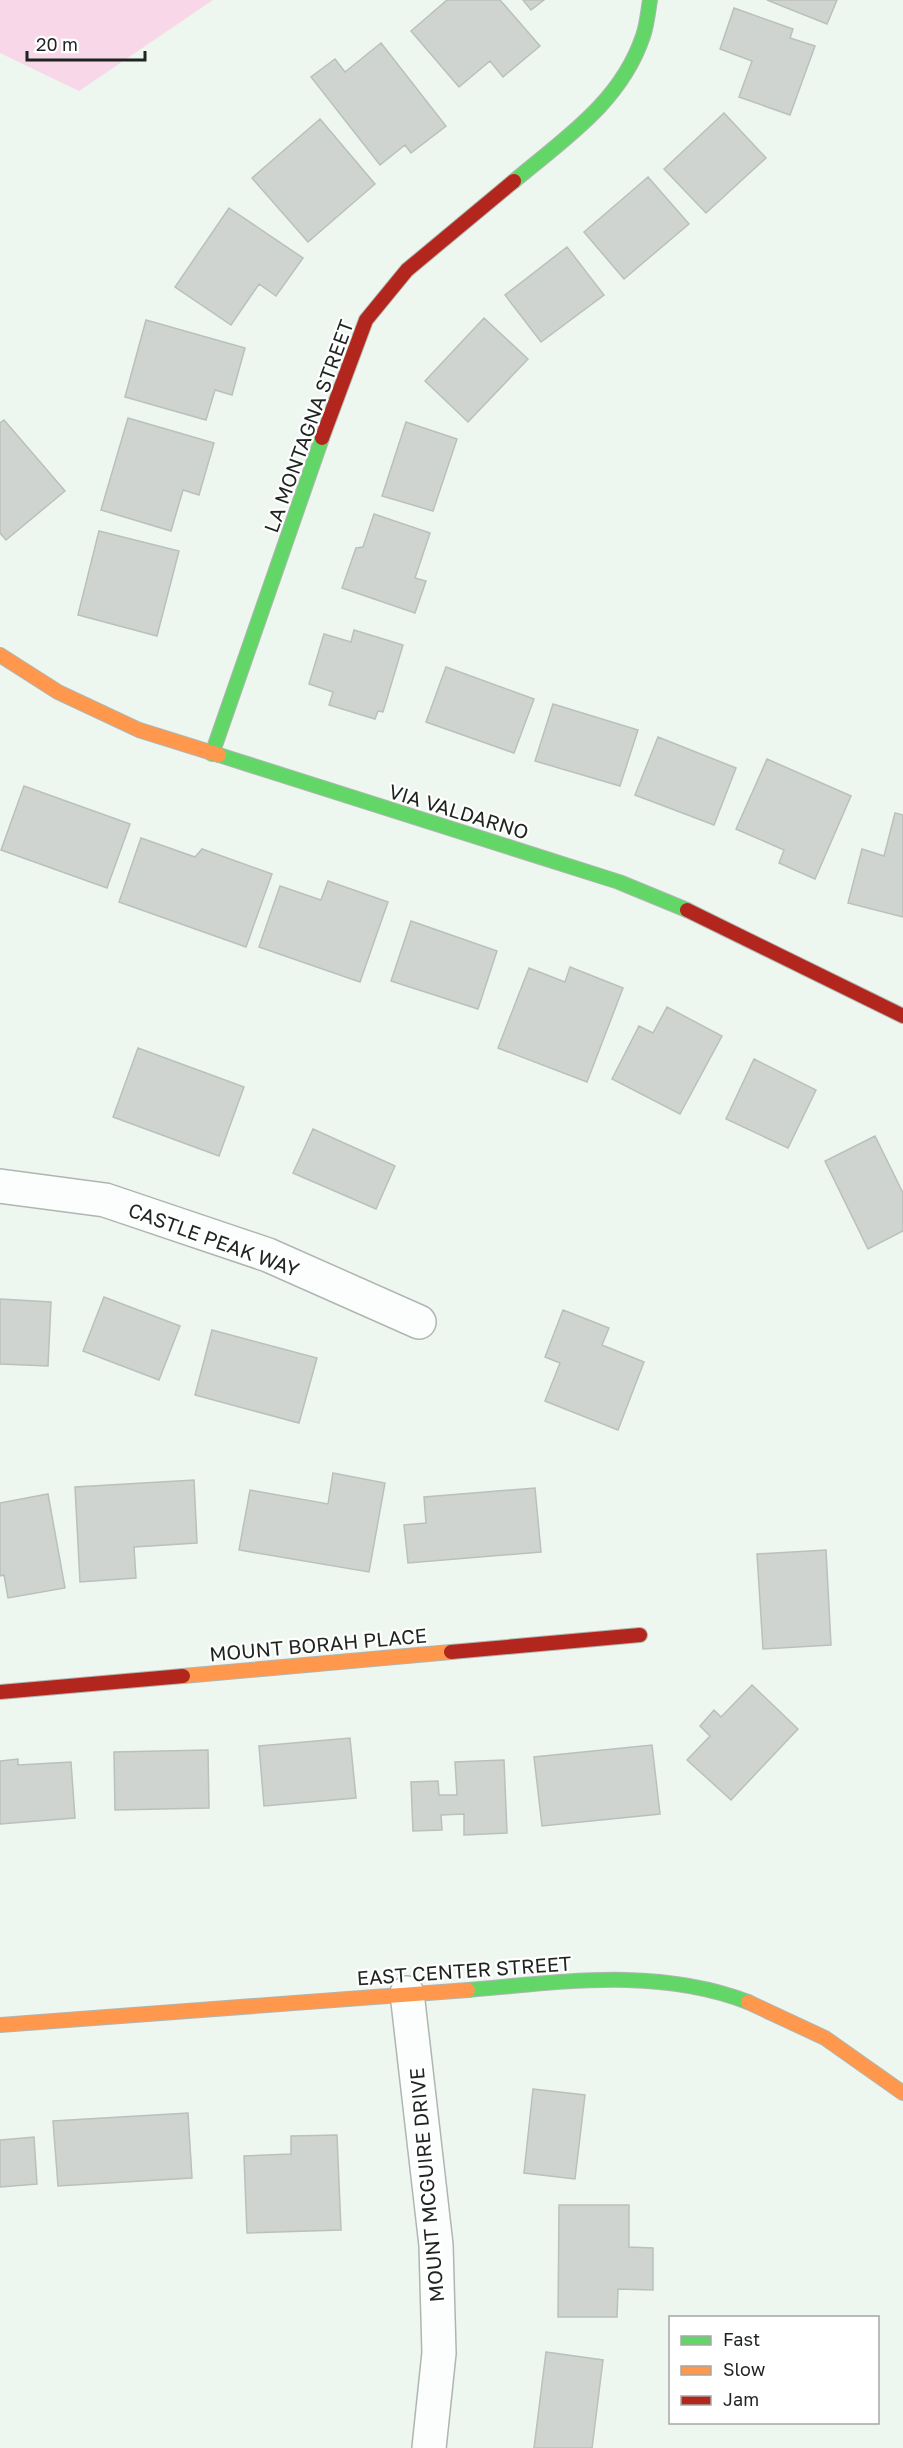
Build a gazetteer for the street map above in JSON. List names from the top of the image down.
{
  "streets": {
    "street": [
      "LA MONTAGNA STREET",
      "VIA VALDARNO",
      "CASTLE PEAK WAY",
      "MOUNT BORAH PLACE",
      "EAST CENTER STREET",
      "MOUNT MCGUIRE DRIVE"
    ]
  },
  "crossings": [
    ["LA MONTAGNA STREET", "VIA VALDARNO"],
    ["EAST CENTER STREET", "MOUNT MCGUIRE DRIVE"]
  ],
  "legend": ["Fast", "Slow", "Jam"],
  "scale_bar": "20 m"
}
